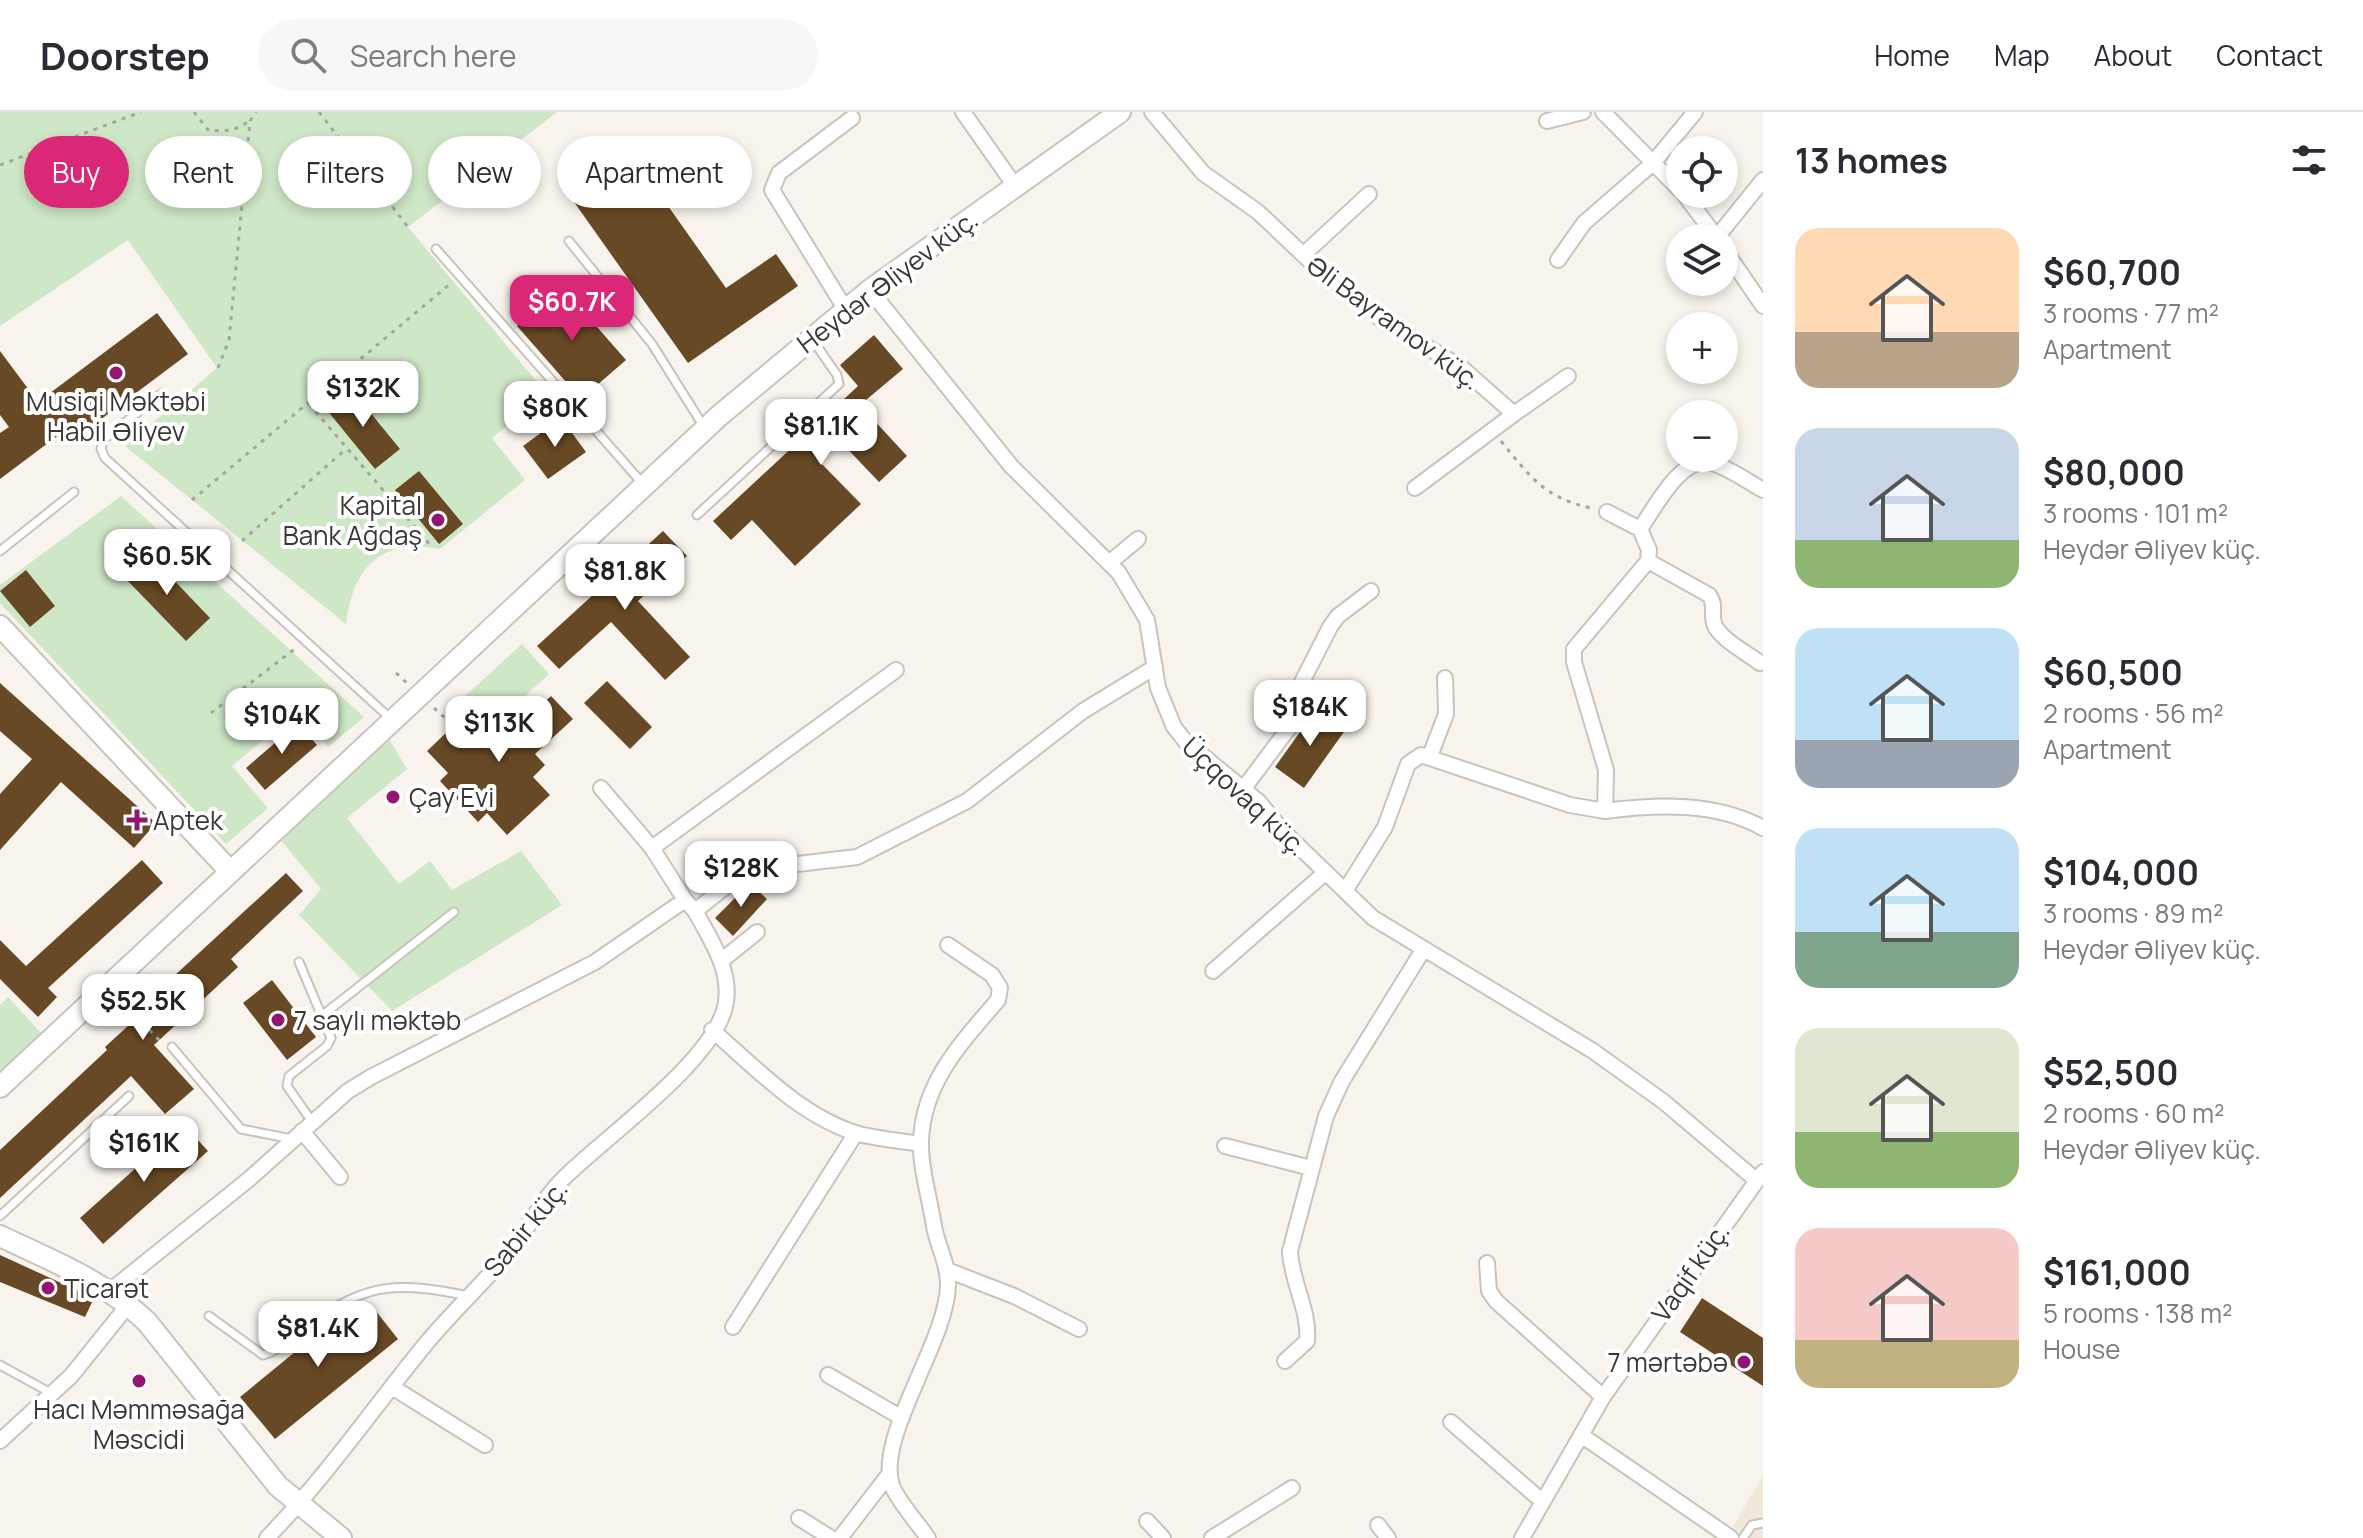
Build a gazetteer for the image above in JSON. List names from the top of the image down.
{
  "streets": {
    "main road": ["Heydər Əliyev küç."],
    "street": [
      "Əli Bayramov küç.",
      "Üçqovaq küç.",
      "Sabir küç.",
      "Vaqif küç."
    ]
  },
  "crossings": [
    ["Heydər Əliyev küç.", "Üçqovaq küç."],
    ["Üçqovaq küç.", "Vaqif küç."]
  ],
  "places": {
    "other": [
      "Musiqi Məktəbi Habil Əliyev",
      "Kapital Bank Ağdaş",
      "Çay Evi",
      "7 saylı məktəb",
      "Ticarət",
      "7 mərtəbə",
      "Hacı Məmməsağa Məscidi"
    ],
    "health": ["Aptek"]
  },
  "page": {
    "header": "Doorstep",
    "search": "Search here",
    "nav": [
      "Home",
      "Map",
      "About",
      "Contact"
    ],
    "heading": "13 homes",
    "map_buttons": ["+", "−"],
    "chip": [
      "Buy",
      "Rent",
      "Filters",
      "New",
      "Apartment"
    ],
    "list": [
      {
        "name": "$60,700",
        "note": "3 rooms · 77 m² · Apartment"
      },
      {
        "name": "$80,000",
        "note": "3 rooms · 101 m² · Heydər Əliyev küç."
      },
      {
        "name": "$60,500",
        "note": "2 rooms · 56 m² · Apartment"
      },
      {
        "name": "$104,000",
        "note": "3 rooms · 89 m² · Heydər Əliyev küç."
      },
      {
        "name": "$52,500",
        "note": "2 rooms · 60 m² · Heydər Əliyev küç."
      },
      {
        "name": "$161,000",
        "note": "5 rooms · 138 m² · House"
      }
    ],
    "price": [
      "$60.7K",
      "$132K",
      "$80K",
      "$81.1K",
      "$60.5K",
      "$81.8K",
      "$184K",
      "$104K",
      "$113K",
      "$128K",
      "$52.5K",
      "$161K",
      "$81.4K"
    ]
  }
}
